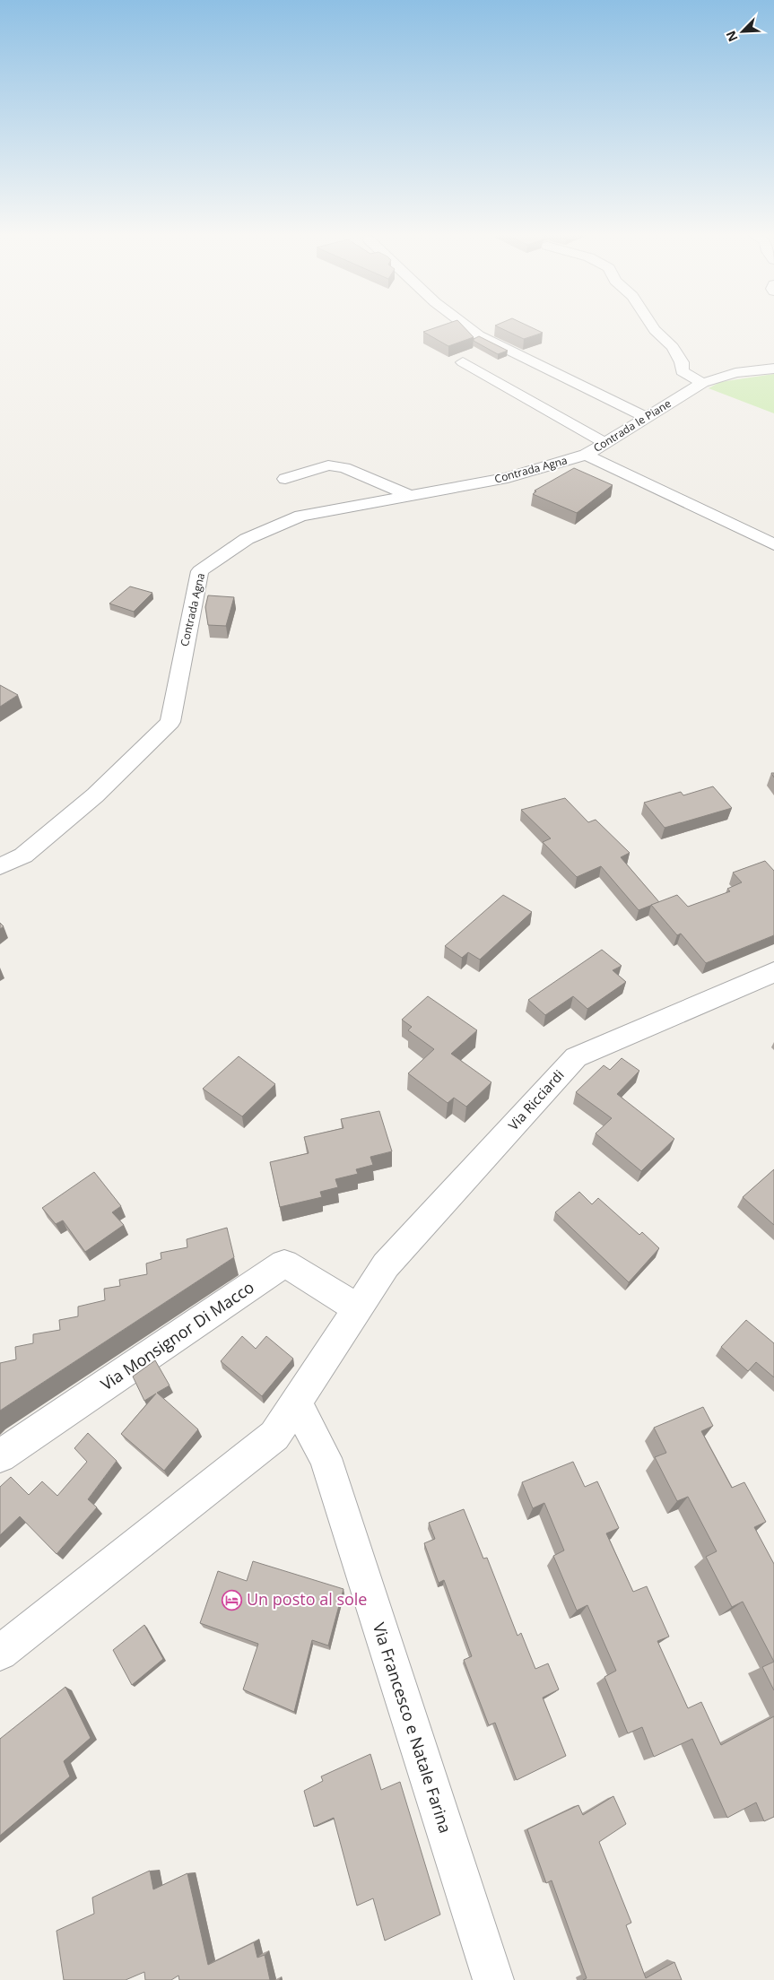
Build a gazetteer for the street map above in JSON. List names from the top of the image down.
{
  "streets": {
    "street": [
      "Contrada le Piane",
      "Contrada Agna",
      "Via Ricciardi",
      "Via Monsignor Di Macco",
      "Via Francesco e Natale Farina"
    ]
  },
  "crossings": [
    ["Contrada le Piane", "Contrada Agna"],
    ["Via Ricciardi", "Via Monsignor Di Macco"]
  ],
  "places": {
    "hotel": ["Un posto al sole"]
  },
  "north": "bottom left"
}
